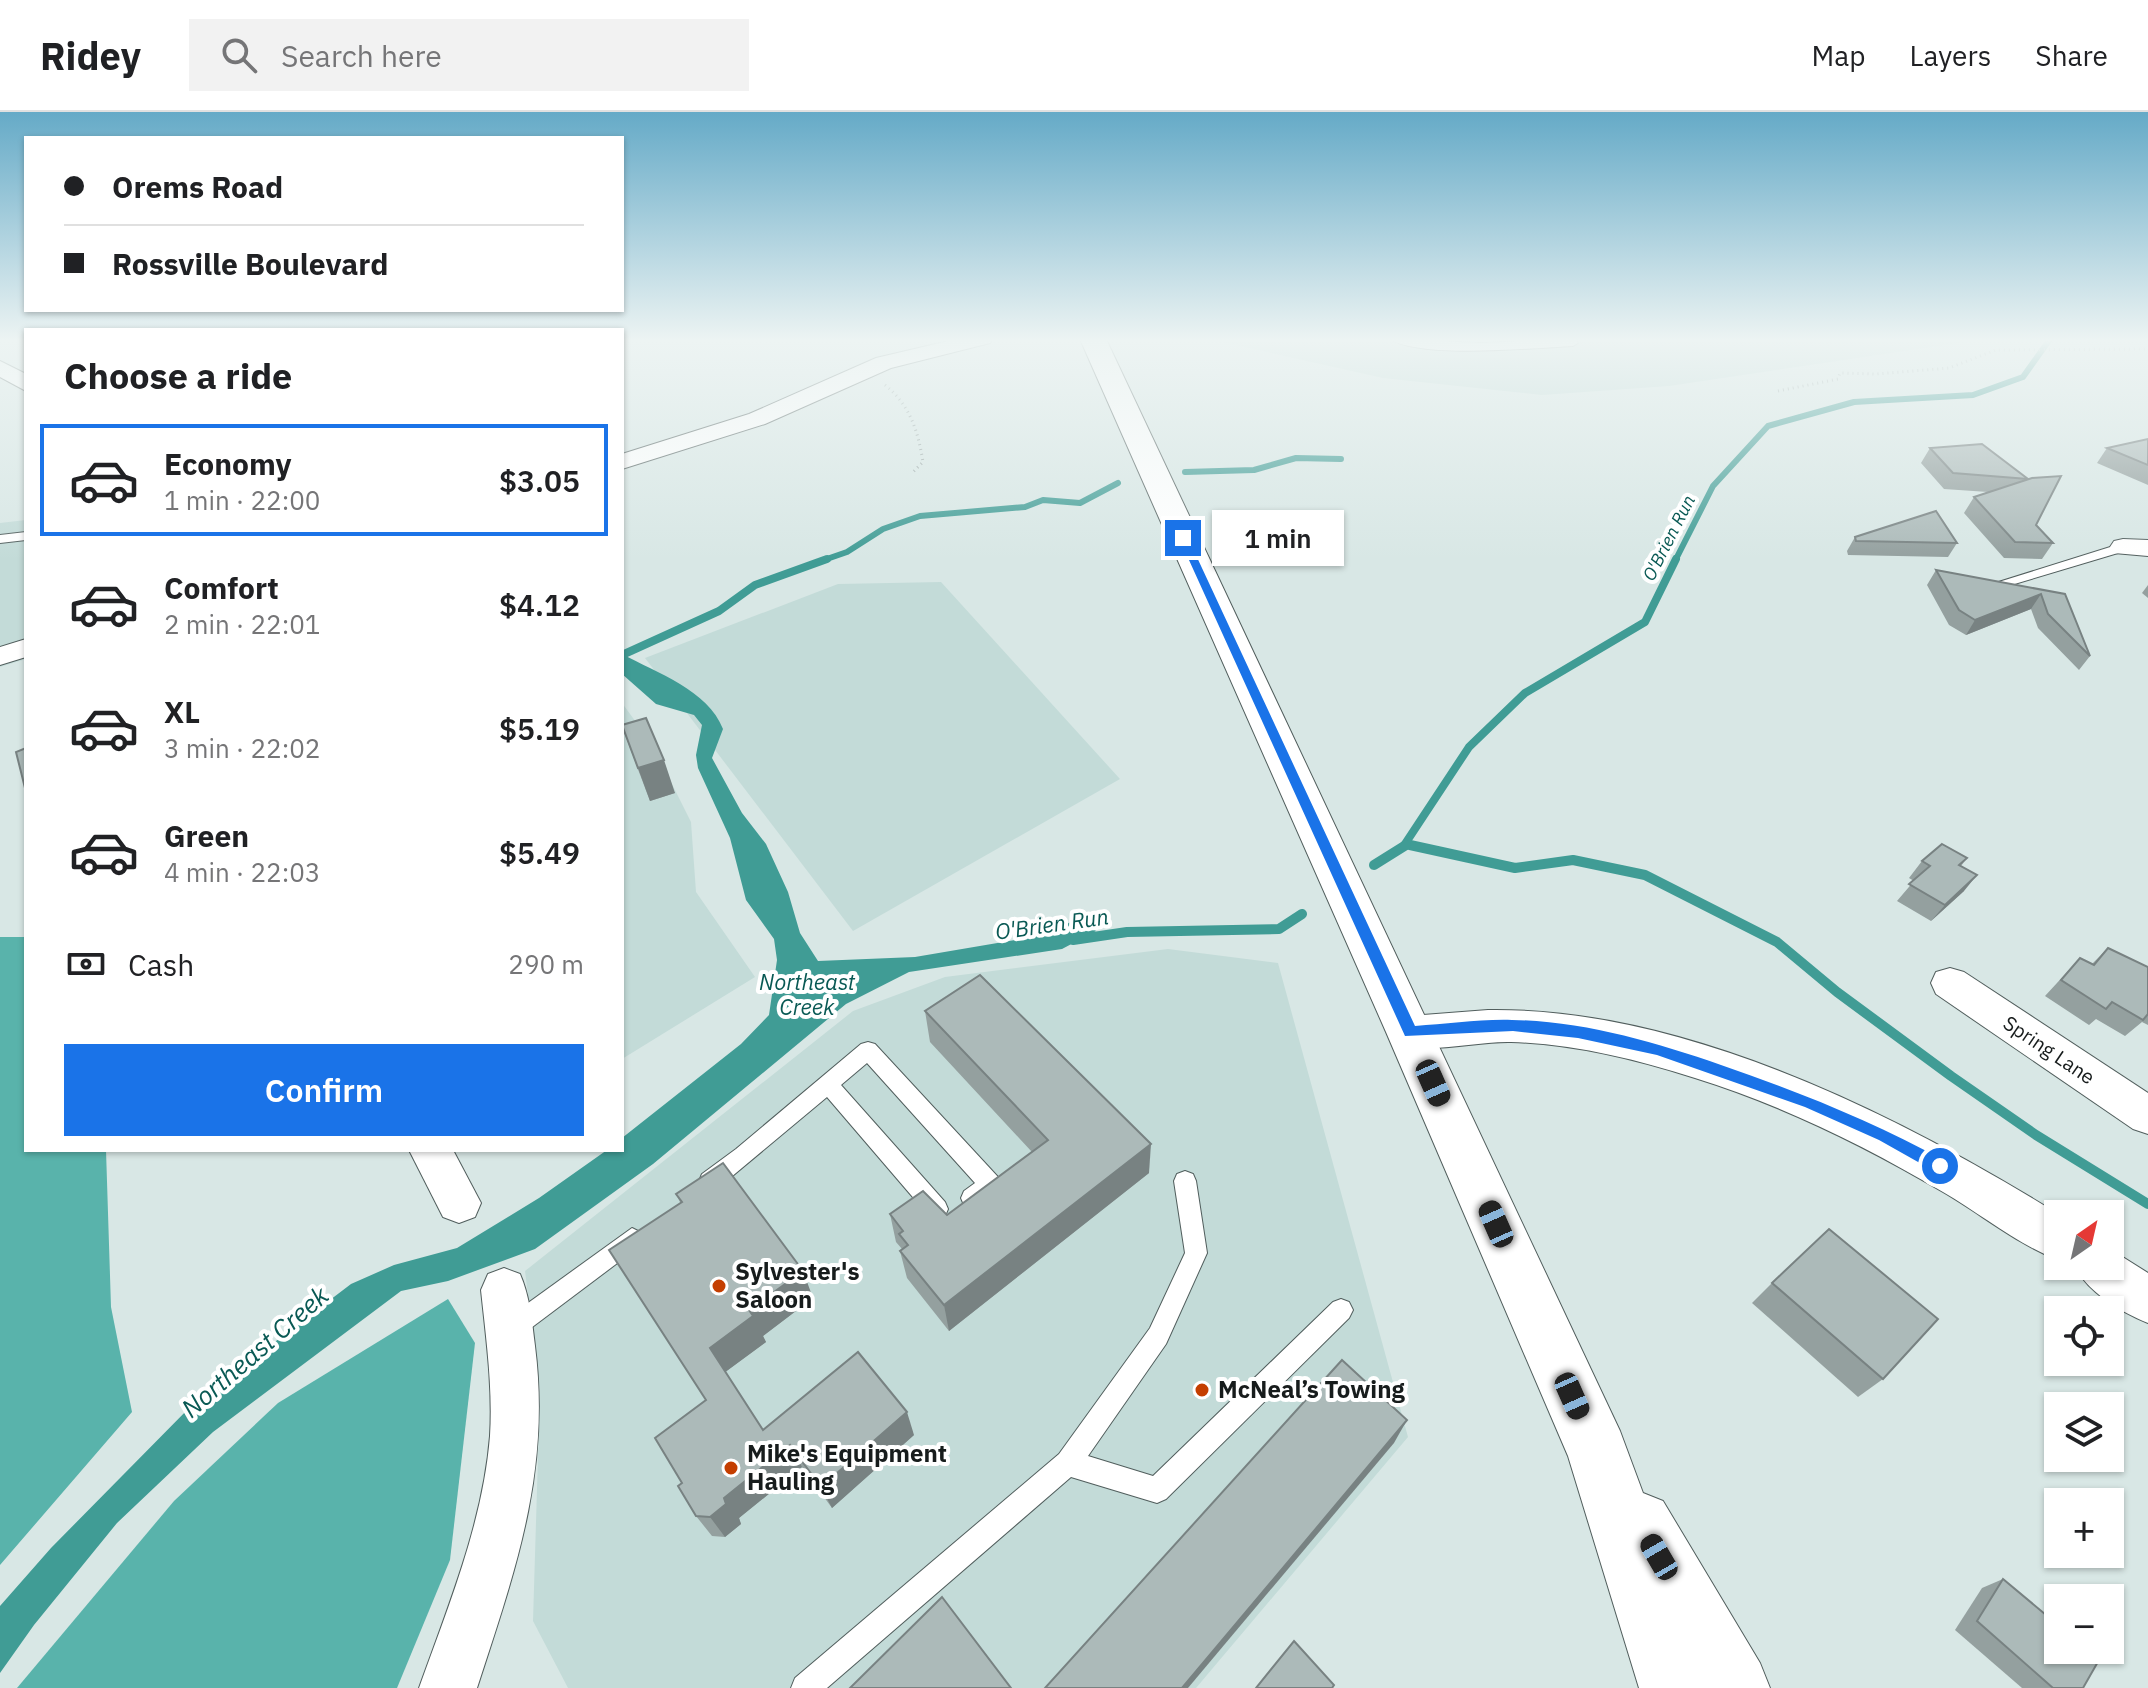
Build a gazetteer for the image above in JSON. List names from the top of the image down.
{
  "streets": {
    "street": ["Spring Lane"]
  },
  "water": ["O'Brien Run", "Northeast Creek"],
  "places": ["Sylvester's Saloon", "McNeal’s Towing", "Mike's Equipment Hauling"],
  "north": "top right",
  "page": {
    "header": "Ridey",
    "search": "Search here",
    "nav": ["Map", "Layers", "Share"],
    "banner": ["Orems Road", "Rossville Boulevard"],
    "heading": "Choose a ride",
    "list": [
      {
        "name": "Economy",
        "note": "1 min · 22:00",
        "value": "$3.05"
      },
      {
        "name": "Comfort",
        "note": "2 min · 22:01",
        "value": "$4.12"
      },
      {
        "name": "XL",
        "note": "3 min · 22:02",
        "value": "$5.19"
      },
      {
        "name": "Green",
        "note": "4 min · 22:03",
        "value": "$5.49"
      }
    ],
    "bubble": "1 min",
    "pay": ["Cash", "290 m"],
    "buttons": "Confirm",
    "map_buttons": ["+", "−"]
  }
}
